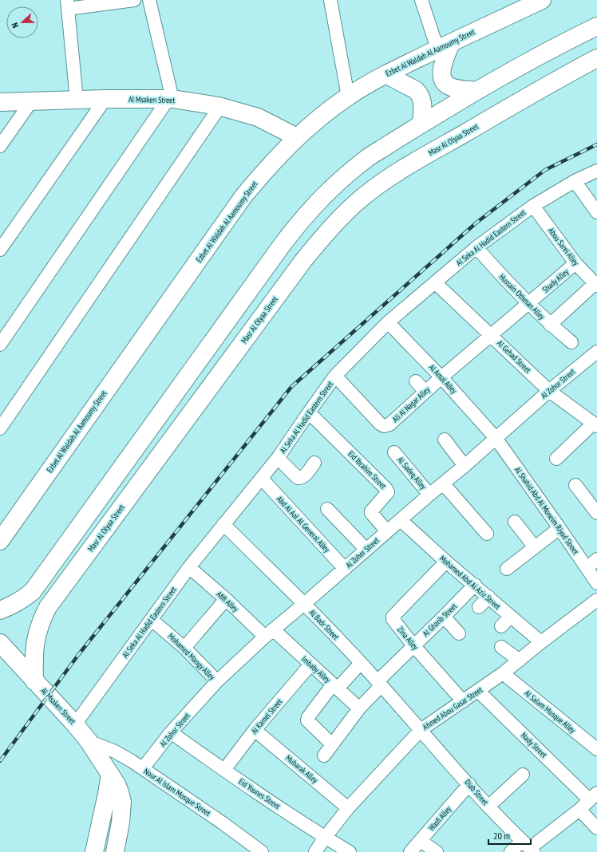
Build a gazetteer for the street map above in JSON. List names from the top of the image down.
{
  "streets": {
    "street": [
      "Ezbet Al Waldah Al Aamoumy Street",
      "Al Msaken Street",
      "Masr Al Olyaa Street",
      "Al Seka Al Hadid Eastern Street",
      "Abou Sarei Alley",
      "Shady Alley",
      "Hussain Othman Alley",
      "Al Gehad Street",
      "Al Amal Alley",
      "Al Zohor Street",
      "Ali Al Nagar Alley",
      "Eid Ibrahim Street",
      "Al Sadeq Alley",
      "Al Shahid Abd Al Moneim Riyad Street",
      "Abd Al Aal Al General Alley",
      "Mohamed Abd Al Aziz Street",
      "Afifi Alley",
      "Al Gharib Street",
      "Al Badr Street",
      "Zina Alley",
      "Mohamed Mangy Alley",
      "Imbaby Alley",
      "Ahmed Abou Gasar Street",
      "Al Salam Mosque Alley",
      "Al Kamel Street",
      "Nady Street",
      "Mubarak Alley",
      "Nour Al Islam Mosque Street",
      "Diab Street",
      "Eid Younes Street",
      "Wasfi Alley"
    ]
  },
  "crossings": [
    ["Ezbet Al Waldah Al Aamoumy Street", "Al Msaken Street"],
    ["Al Msaken Street", "Masr Al Olyaa Street"],
    ["Al Msaken Street", "Al Seka Al Hadid Eastern Street"],
    ["Al Msaken Street", "Nour Al Islam Mosque Street"],
    ["Al Seka Al Hadid Eastern Street", "Abou Sarei Alley"],
    ["Al Seka Al Hadid Eastern Street", "Hussain Othman Alley"],
    ["Al Seka Al Hadid Eastern Street", "Al Gehad Street"],
    ["Al Seka Al Hadid Eastern Street", "Al Amal Alley"],
    ["Al Seka Al Hadid Eastern Street", "Ali Al Nagar Alley"],
    ["Al Seka Al Hadid Eastern Street", "Eid Ibrahim Street"],
    ["Al Seka Al Hadid Eastern Street", "Abd Al Aal Al General Alley"],
    ["Al Seka Al Hadid Eastern Street", "Afifi Alley"],
    ["Al Seka Al Hadid Eastern Street", "Al Badr Street"],
    ["Al Seka Al Hadid Eastern Street", "Mohamed Mangy Alley"],
    ["Abou Sarei Alley", "Shady Alley"],
    ["Shady Alley", "Hussain Othman Alley"],
    ["Shady Alley", "Al Gehad Street"],
    ["Shady Alley", "Ali Al Nagar Alley"],
    ["Al Gehad Street", "Al Zohor Street"],
    ["Al Gehad Street", "Ali Al Nagar Alley"],
    ["Al Amal Alley", "Al Zohor Street"],
    ["Al Amal Alley", "Ali Al Nagar Alley"],
    ["Al Amal Alley", "Al Shahid Abd Al Moneim Riyad Street"],
    ["Al Zohor Street", "Eid Ibrahim Street"],
    ["Al Zohor Street", "Al Sadeq Alley"],
    ["Al Zohor Street", "Al Shahid Abd Al Moneim Riyad Street"],
    ["Al Zohor Street", "Abd Al Aal Al General Alley"],
    ["Al Zohor Street", "Mohamed Abd Al Aziz Street"],
    ["Al Zohor Street", "Afifi Alley"],
    ["Al Zohor Street", "Al Badr Street"],
    ["Al Zohor Street", "Mohamed Mangy Alley"],
    ["Al Zohor Street", "Imbaby Alley"],
    ["Al Zohor Street", "Nour Al Islam Mosque Street"],
    ["Al Zohor Street", "Eid Younes Street"],
    ["Mohamed Abd Al Aziz Street", "Al Gharib Street"],
    ["Mohamed Abd Al Aziz Street", "Zina Alley"],
    ["Mohamed Abd Al Aziz Street", "Ahmed Abou Gasar Street"],
    ["Afifi Alley", "Imbaby Alley"],
    ["Al Gharib Street", "Al Badr Street"],
    ["Al Gharib Street", "Zina Alley"],
    ["Al Gharib Street", "Imbaby Alley"],
    ["Al Badr Street", "Ahmed Abou Gasar Street"],
    ["Al Badr Street", "Diab Street"],
    ["Zina Alley", "Ahmed Abou Gasar Street"],
    ["Imbaby Alley", "Al Kamel Street"],
    ["Ahmed Abou Gasar Street", "Al Salam Mosque Alley"],
    ["Ahmed Abou Gasar Street", "Nady Street"],
    ["Ahmed Abou Gasar Street", "Mubarak Alley"],
    ["Ahmed Abou Gasar Street", "Diab Street"],
    ["Ahmed Abou Gasar Street", "Eid Younes Street"],
    ["Al Kamel Street", "Mubarak Alley"],
    ["Al Kamel Street", "Eid Younes Street"],
    ["Diab Street", "Wasfi Alley"]
  ],
  "scale_bar": "20 m",
  "north": "left"
}
